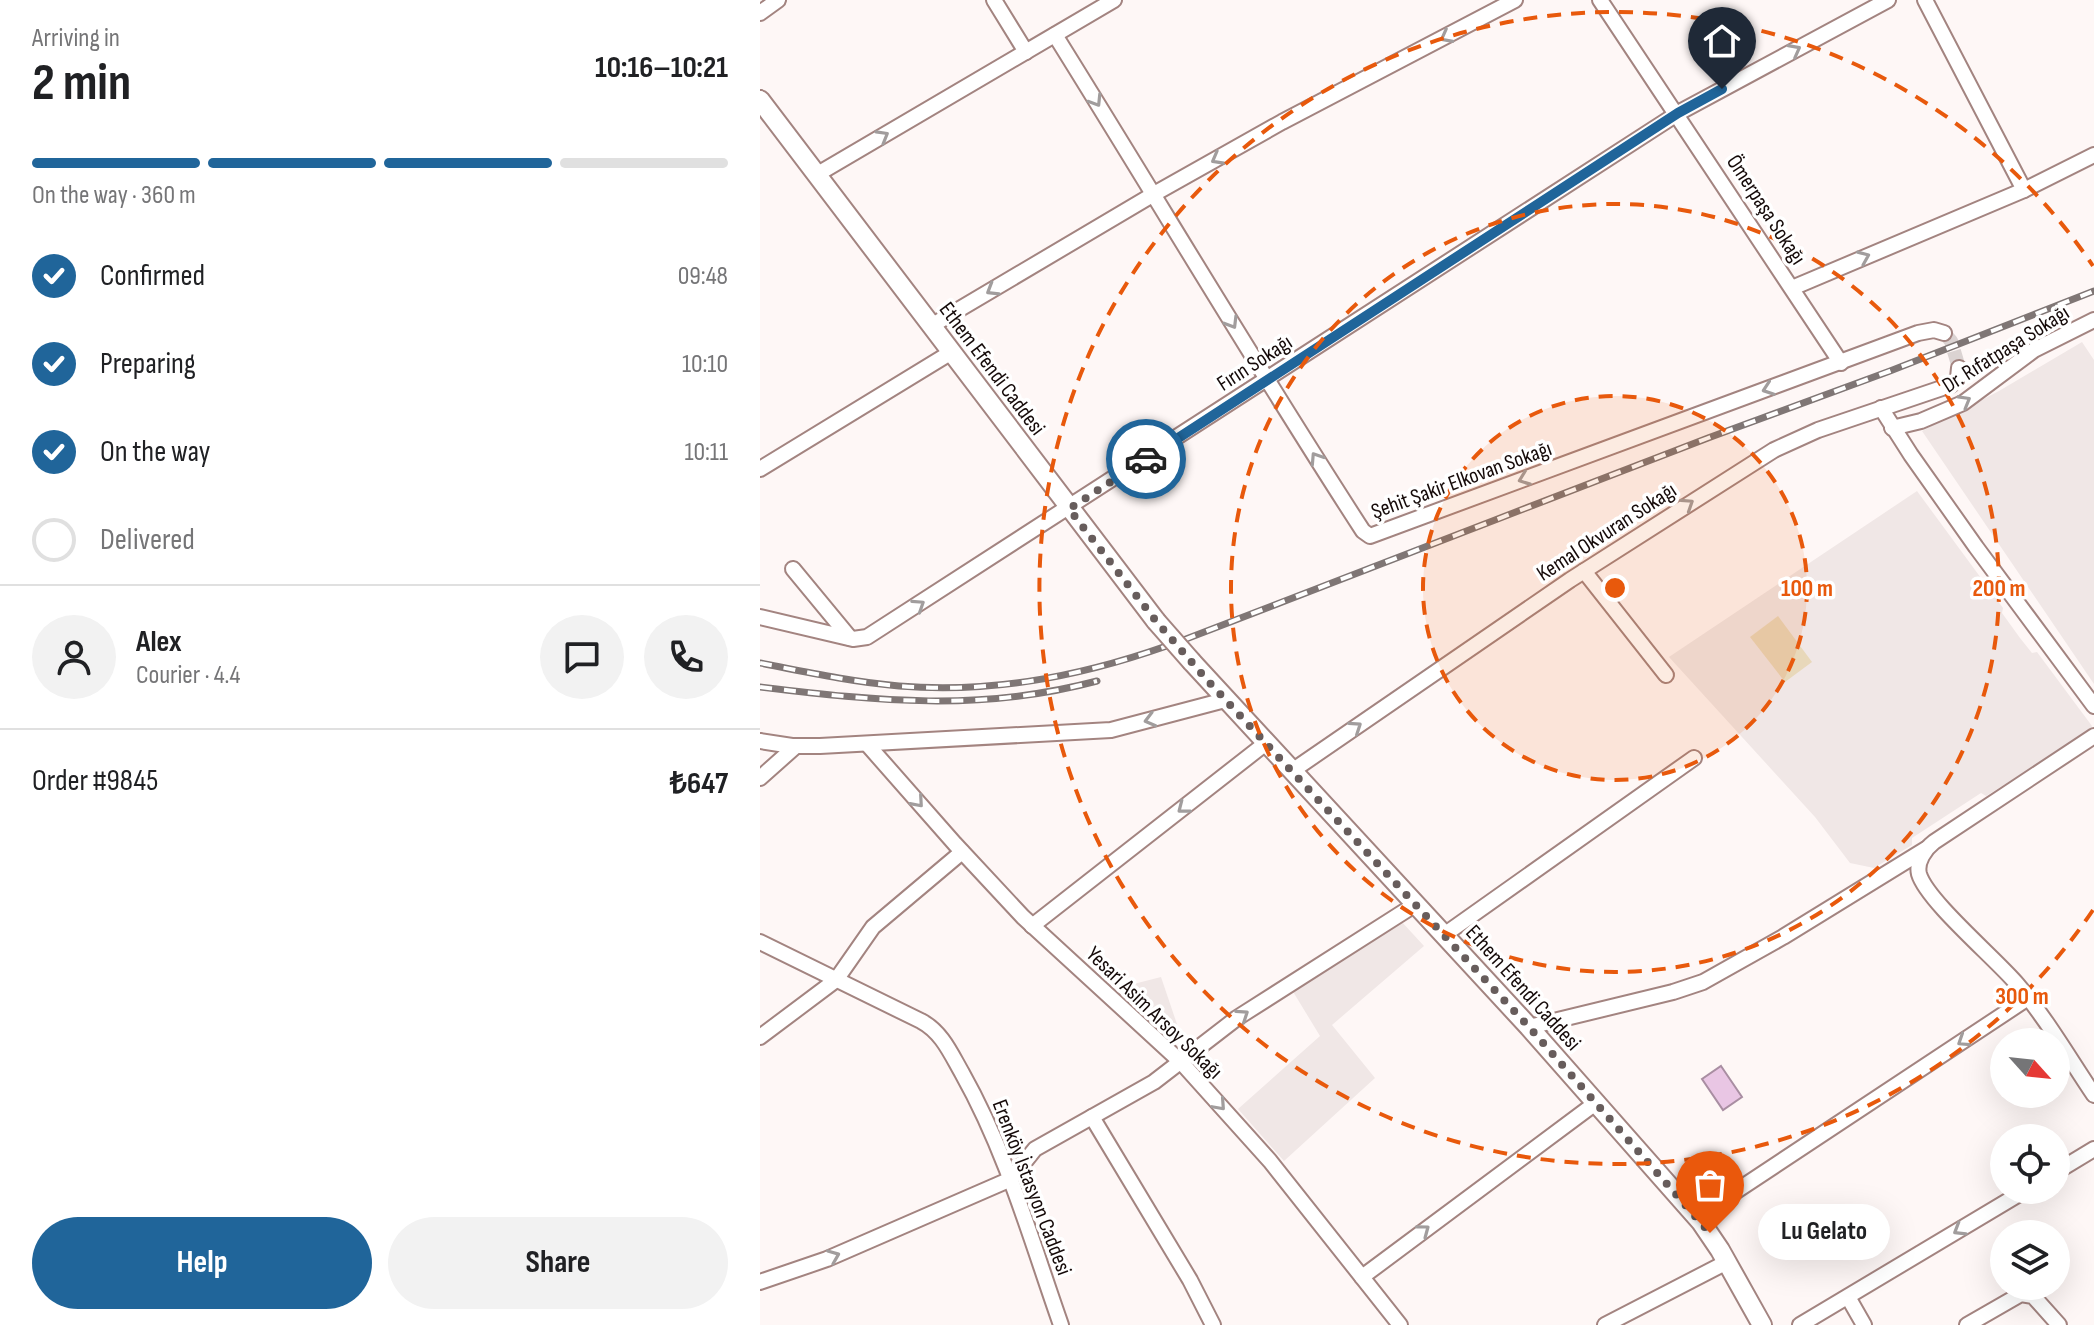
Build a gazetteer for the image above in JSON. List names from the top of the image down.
{
  "streets": {
    "main road": ["Ethem Efendi Caddesi"],
    "street": [
      "Ömerpaşa Sokağı",
      "Dr. Rıfatpaşa Sokağı",
      "Fırın Sokağı",
      "Şehit Şakir Elkovan Sokağı",
      "Kemal Okvuran Sokağı",
      "Yesari Asim Arsoy Sokağı",
      "Erenköy İstasyon Caddesi"
    ]
  },
  "crossings": [
    ["Ömerpaşa Sokağı", "Fırın Sokağı"],
    ["Ömerpaşa Sokağı", "Şehit Şakir Elkovan Sokağı"],
    ["Fırın Sokağı", "Ethem Efendi Caddesi"],
    ["Fırın Sokağı", "Şehit Şakir Elkovan Sokağı"],
    ["Ethem Efendi Caddesi", "Kemal Okvuran Sokağı"]
  ],
  "one_way": [
    "Dr. Rıfatpaşa Sokağı",
    "Fırın Sokağı",
    "Kemal Okvuran Sokağı",
    "Yesari Asim Arsoy Sokağı"
  ],
  "places": ["Lu Gelato"],
  "north": "bottom right",
  "page": {
    "heading": ["2 min", "Arriving in", "10:16–10:21"],
    "panel": [
      "Alex",
      "Courier · 4.4",
      "Order #9845",
      "₺647"
    ],
    "bar": "On the way · 360 m",
    "list": [
      ["Confirmed", "09:48"],
      ["Preparing", "10:10"],
      ["On the way", "10:11"],
      "Delivered"
    ],
    "buttons": ["Help", "Share"],
    "bubble": "Lu Gelato"
  },
  "rings": ["100 m", "200 m", "300 m"]
}
